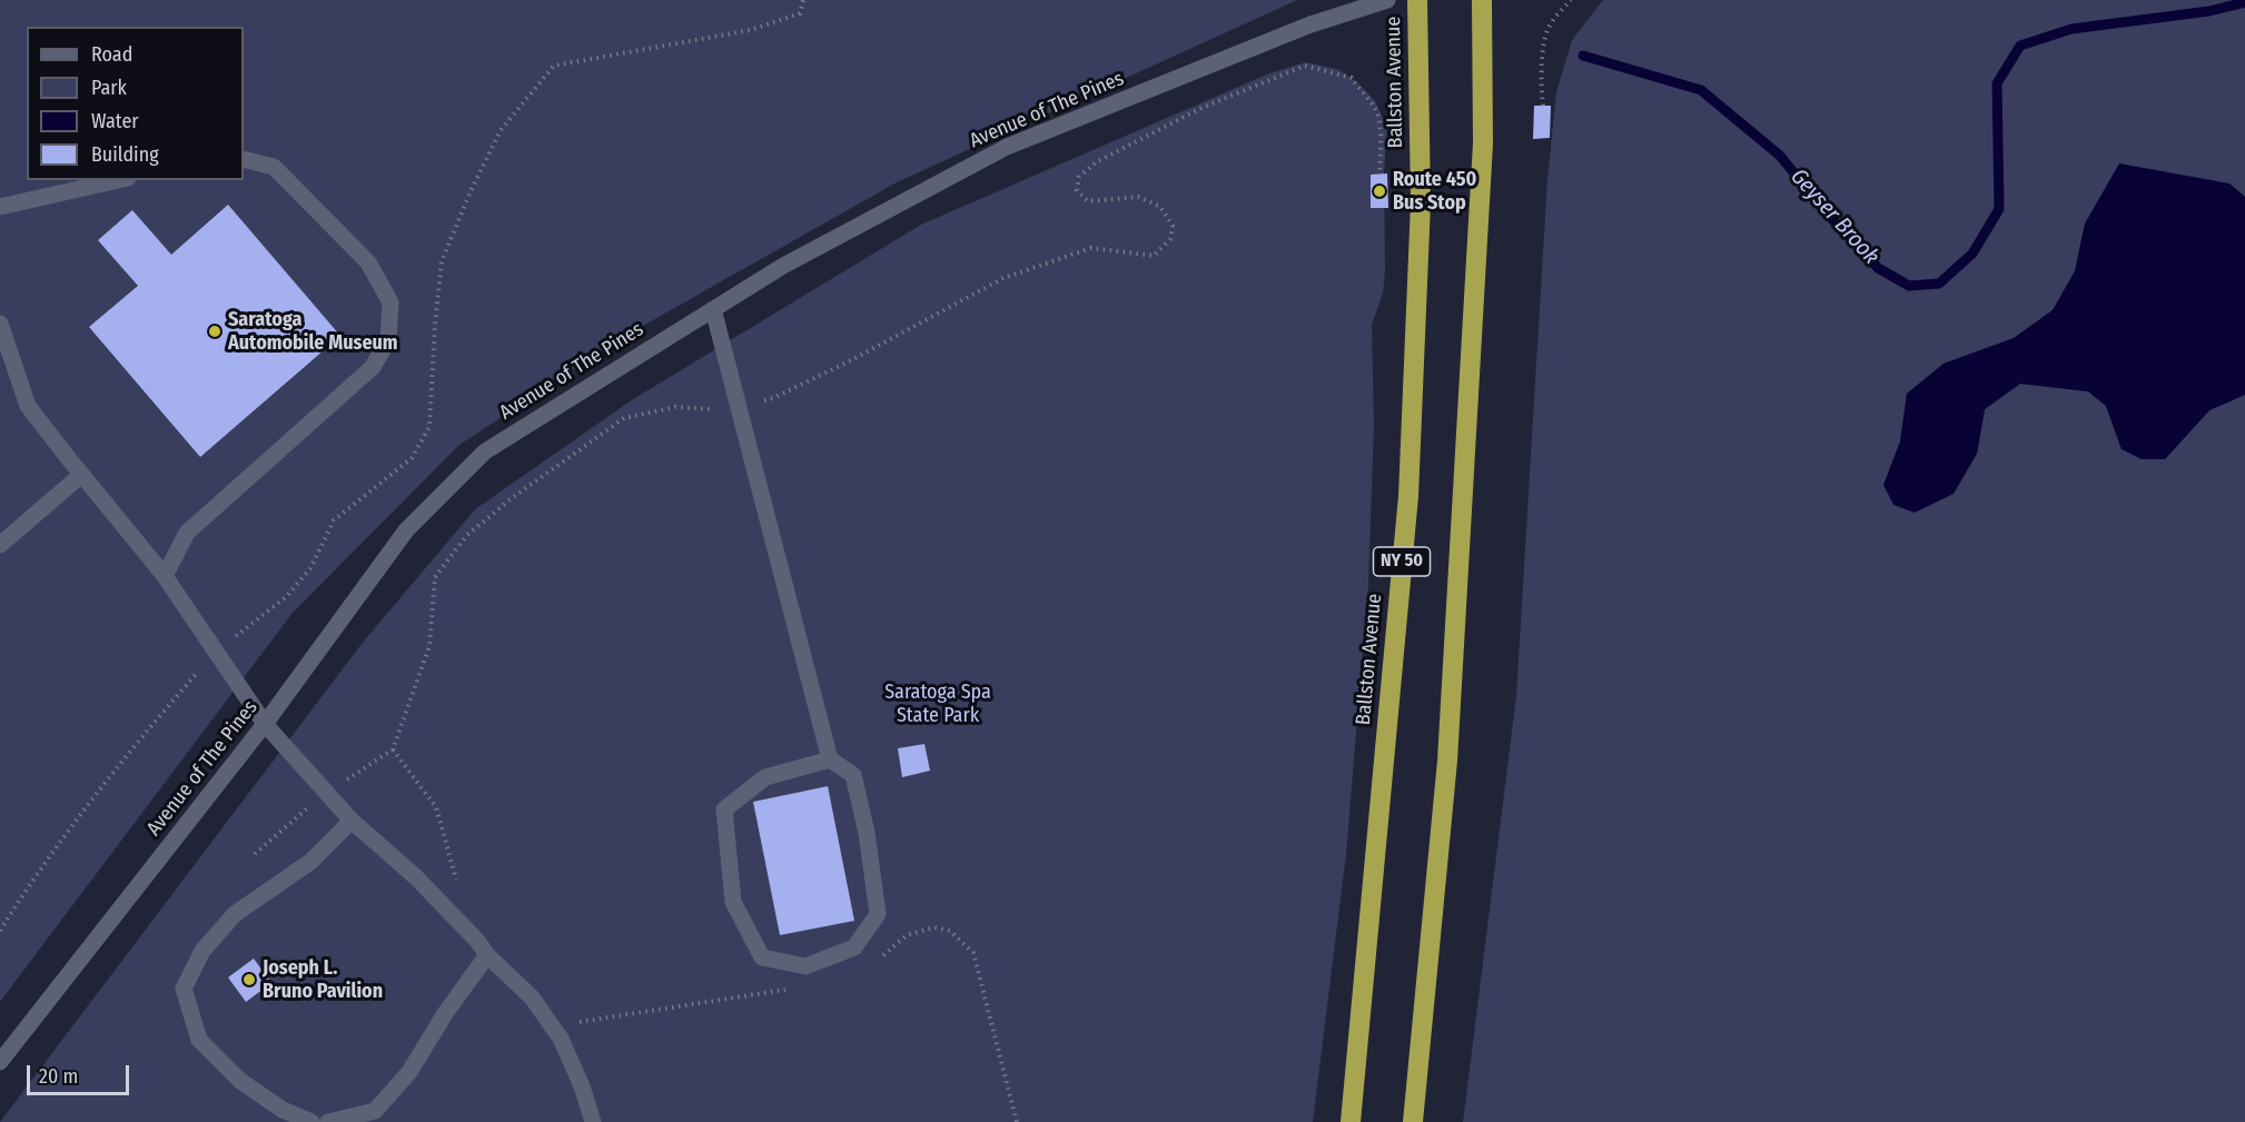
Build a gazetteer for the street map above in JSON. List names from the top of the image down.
{
  "streets": {
    "highway": ["Ballston Avenue", "NY 50"],
    "street": ["Avenue of The Pines"]
  },
  "water": ["Geyser Brook"],
  "parks": ["Saratoga Spa State Park"],
  "places": ["Route 450 Bus Stop", "Saratoga Automobile Museum", "Joseph L. Bruno Pavilion"],
  "legend": [
    "Road",
    "Park",
    "Water",
    "Building"
  ],
  "scale_bar": "20 m"
}
